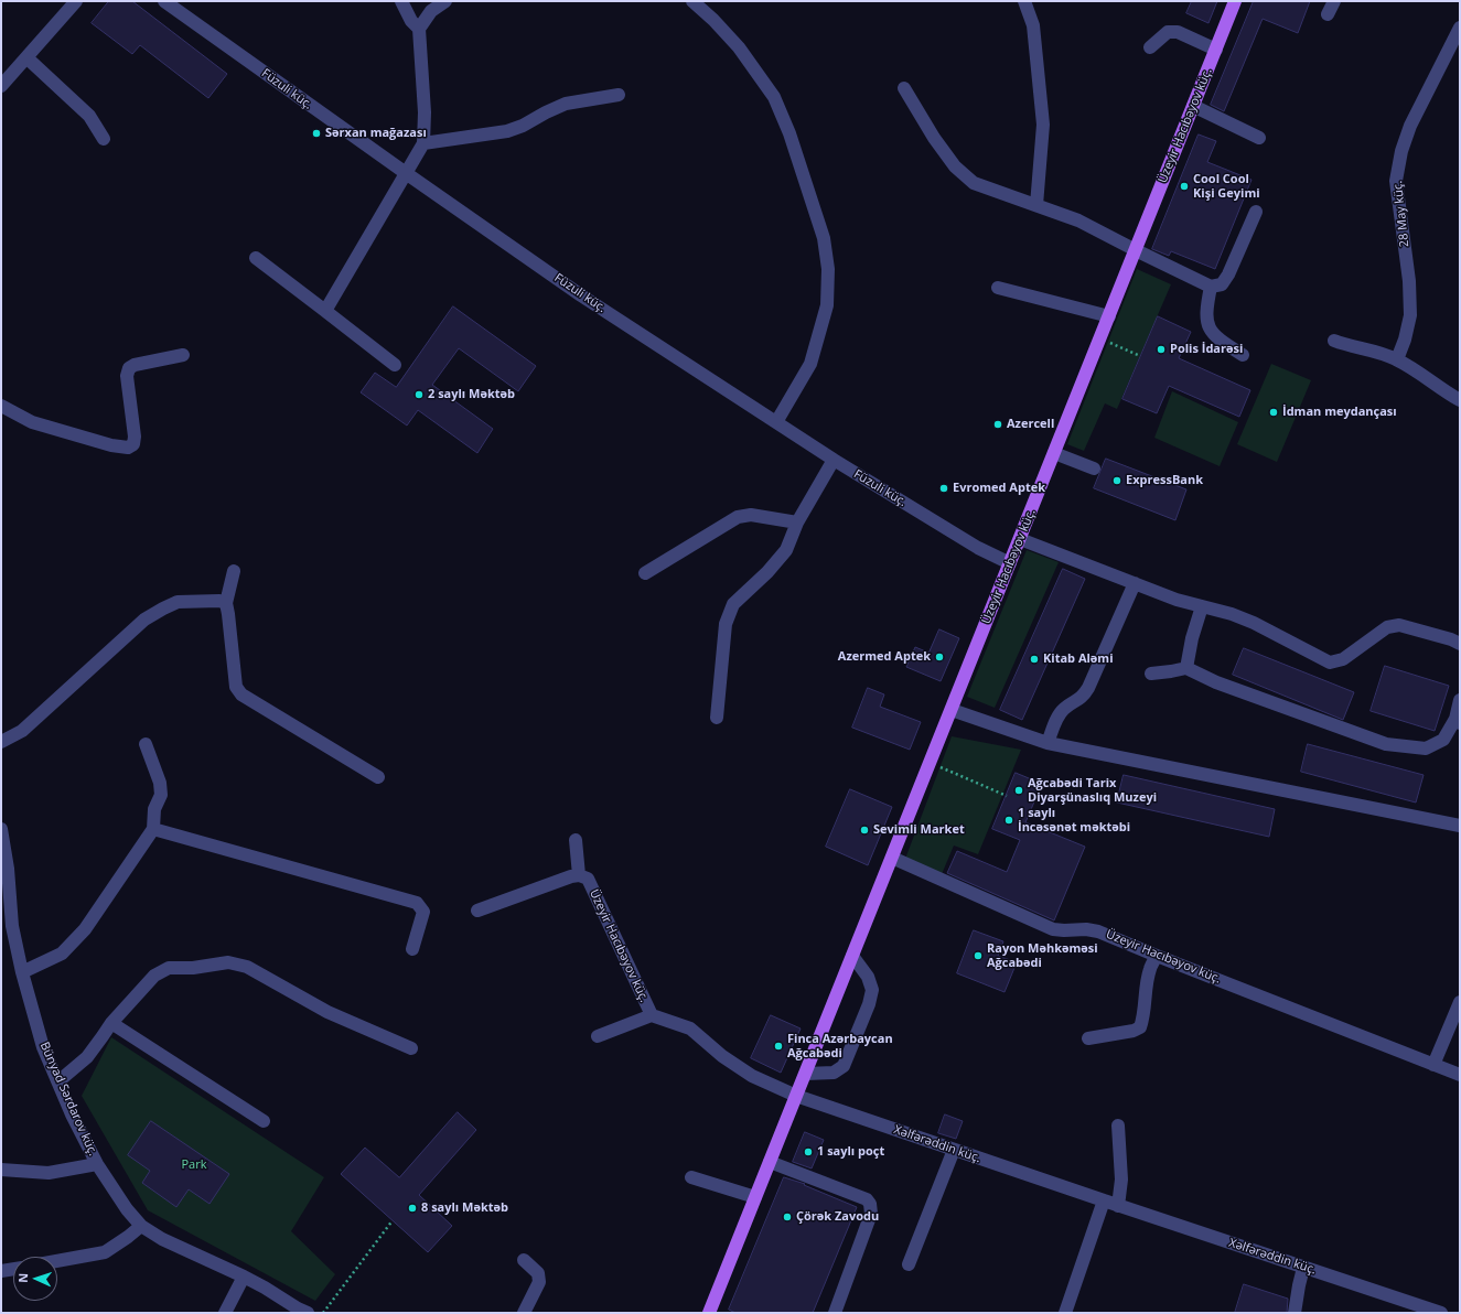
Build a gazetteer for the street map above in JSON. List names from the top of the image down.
{
  "streets": {
    "main road": ["Üzeyir Hacıbəyov küç."],
    "street": [
      "Füzuli küç.",
      "28 May küç.",
      "Bünyad Sərdarov küç.",
      "Xəlfərəddin küç."
    ]
  },
  "crossings": [
    ["Füzuli küç.", "Üzeyir Hacıbəyov küç."],
    ["Üzeyir Hacıbəyov küç.", "Xəlfərəddin küç."]
  ],
  "parks": ["Park"],
  "places": [
    "Sərxan mağazası",
    "Cool Cool Kişi Geyimi",
    "Polis İdarəsi",
    "2 saylı Məktəb",
    "İdman meydançası",
    "Azercell",
    "ExpressBank",
    "Evromed Aptek",
    "Azermed Aptek",
    "Kitab Aləmi",
    "Ağcabədi Tarix Diyarşünaslıq Muzeyi",
    "1 saylı İncəsənət məktəbi",
    "Sevimli Market",
    "Rayon Məhkəməsi Ağcabədi",
    "Finca Azərbaycan Ağcabədi",
    "1 saylı poçt",
    "8 saylı Məktəb",
    "Çörək Zavodu"
  ],
  "north": "left"
}
